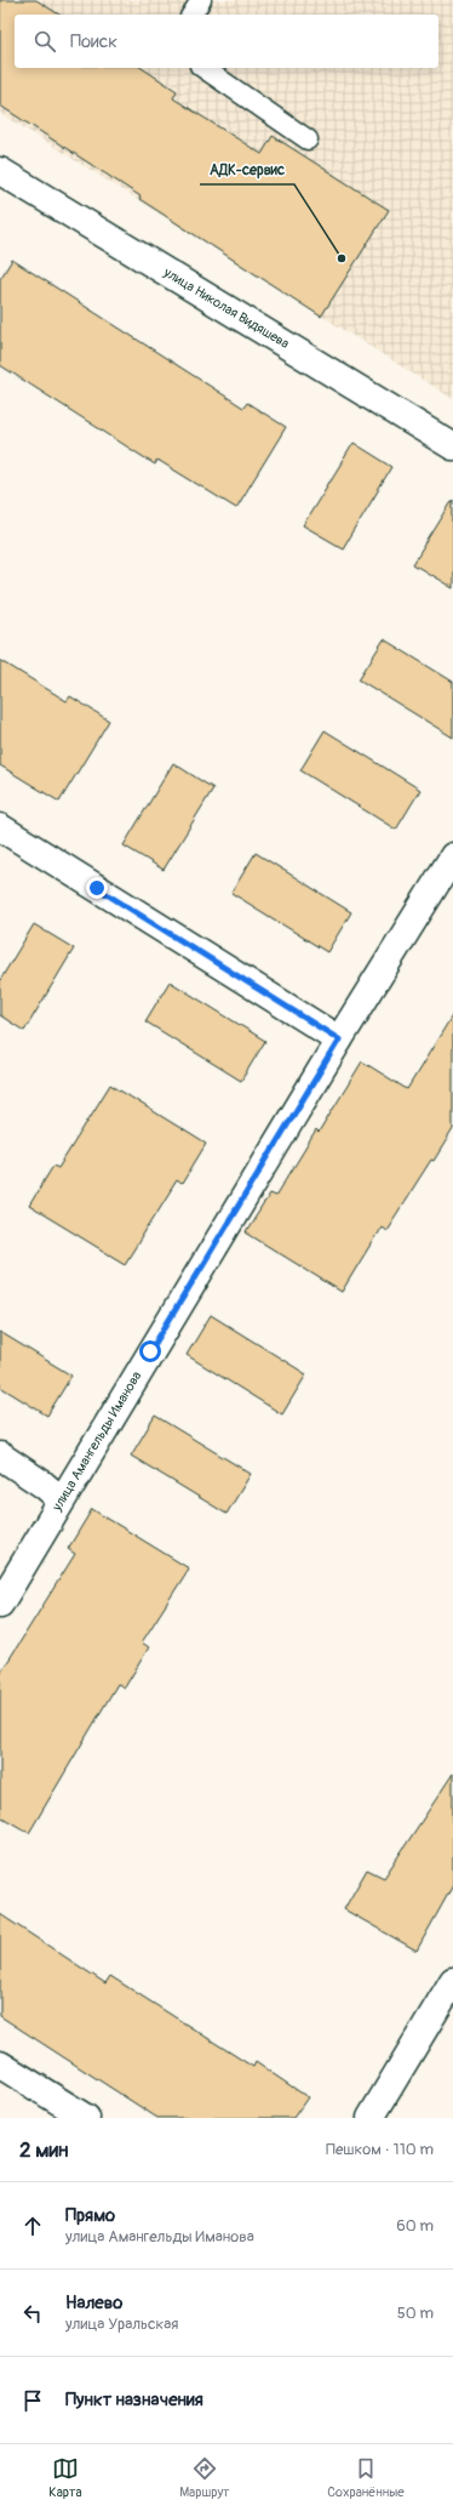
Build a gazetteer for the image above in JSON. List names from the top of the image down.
{
  "streets": {
    "street": ["улица Николая Видяшева", "улица Амангельды Иманова"]
  },
  "places": ["АДК-сервис"],
  "page": {
    "search": "Поиск",
    "heading": ["2 мин", "Пешком · 110 m"],
    "list": [
      ["Прямо", "улица Амангельды Иманова", "60 m"],
      ["Налево", "улица Уральская", "50 m"],
      "Пункт назначения"
    ],
    "nav": ["Карта", "Маршрут", "Сохранённые"]
  }
}
